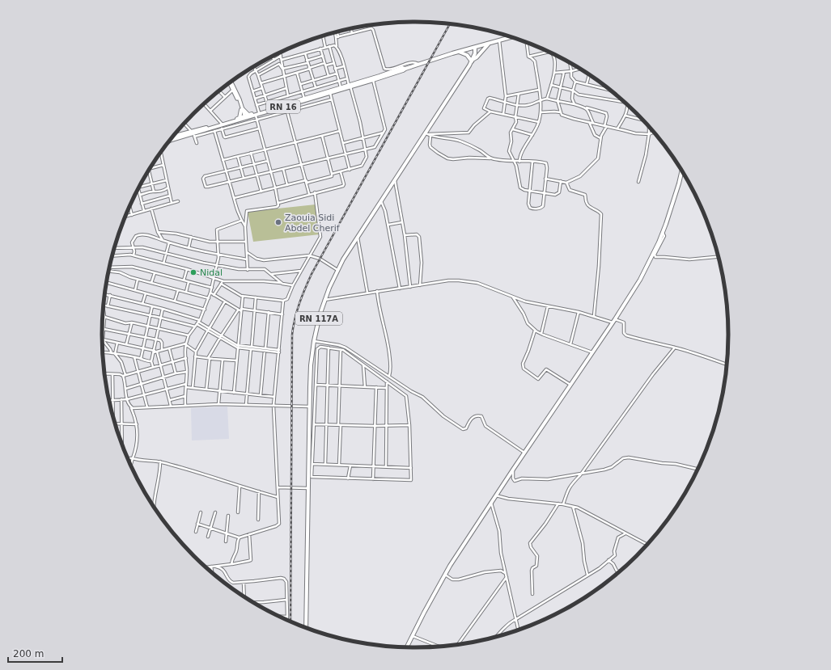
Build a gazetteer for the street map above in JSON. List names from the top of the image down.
{
  "streets": {
    "main road": ["RN 16", "RN 117A"]
  },
  "crossings": [
    ["RN 16", "RN 117A"]
  ],
  "places": ["Zaouia Sidi Abdel Cherif", "Nidal"],
  "scale_bar": "200 m"
}
